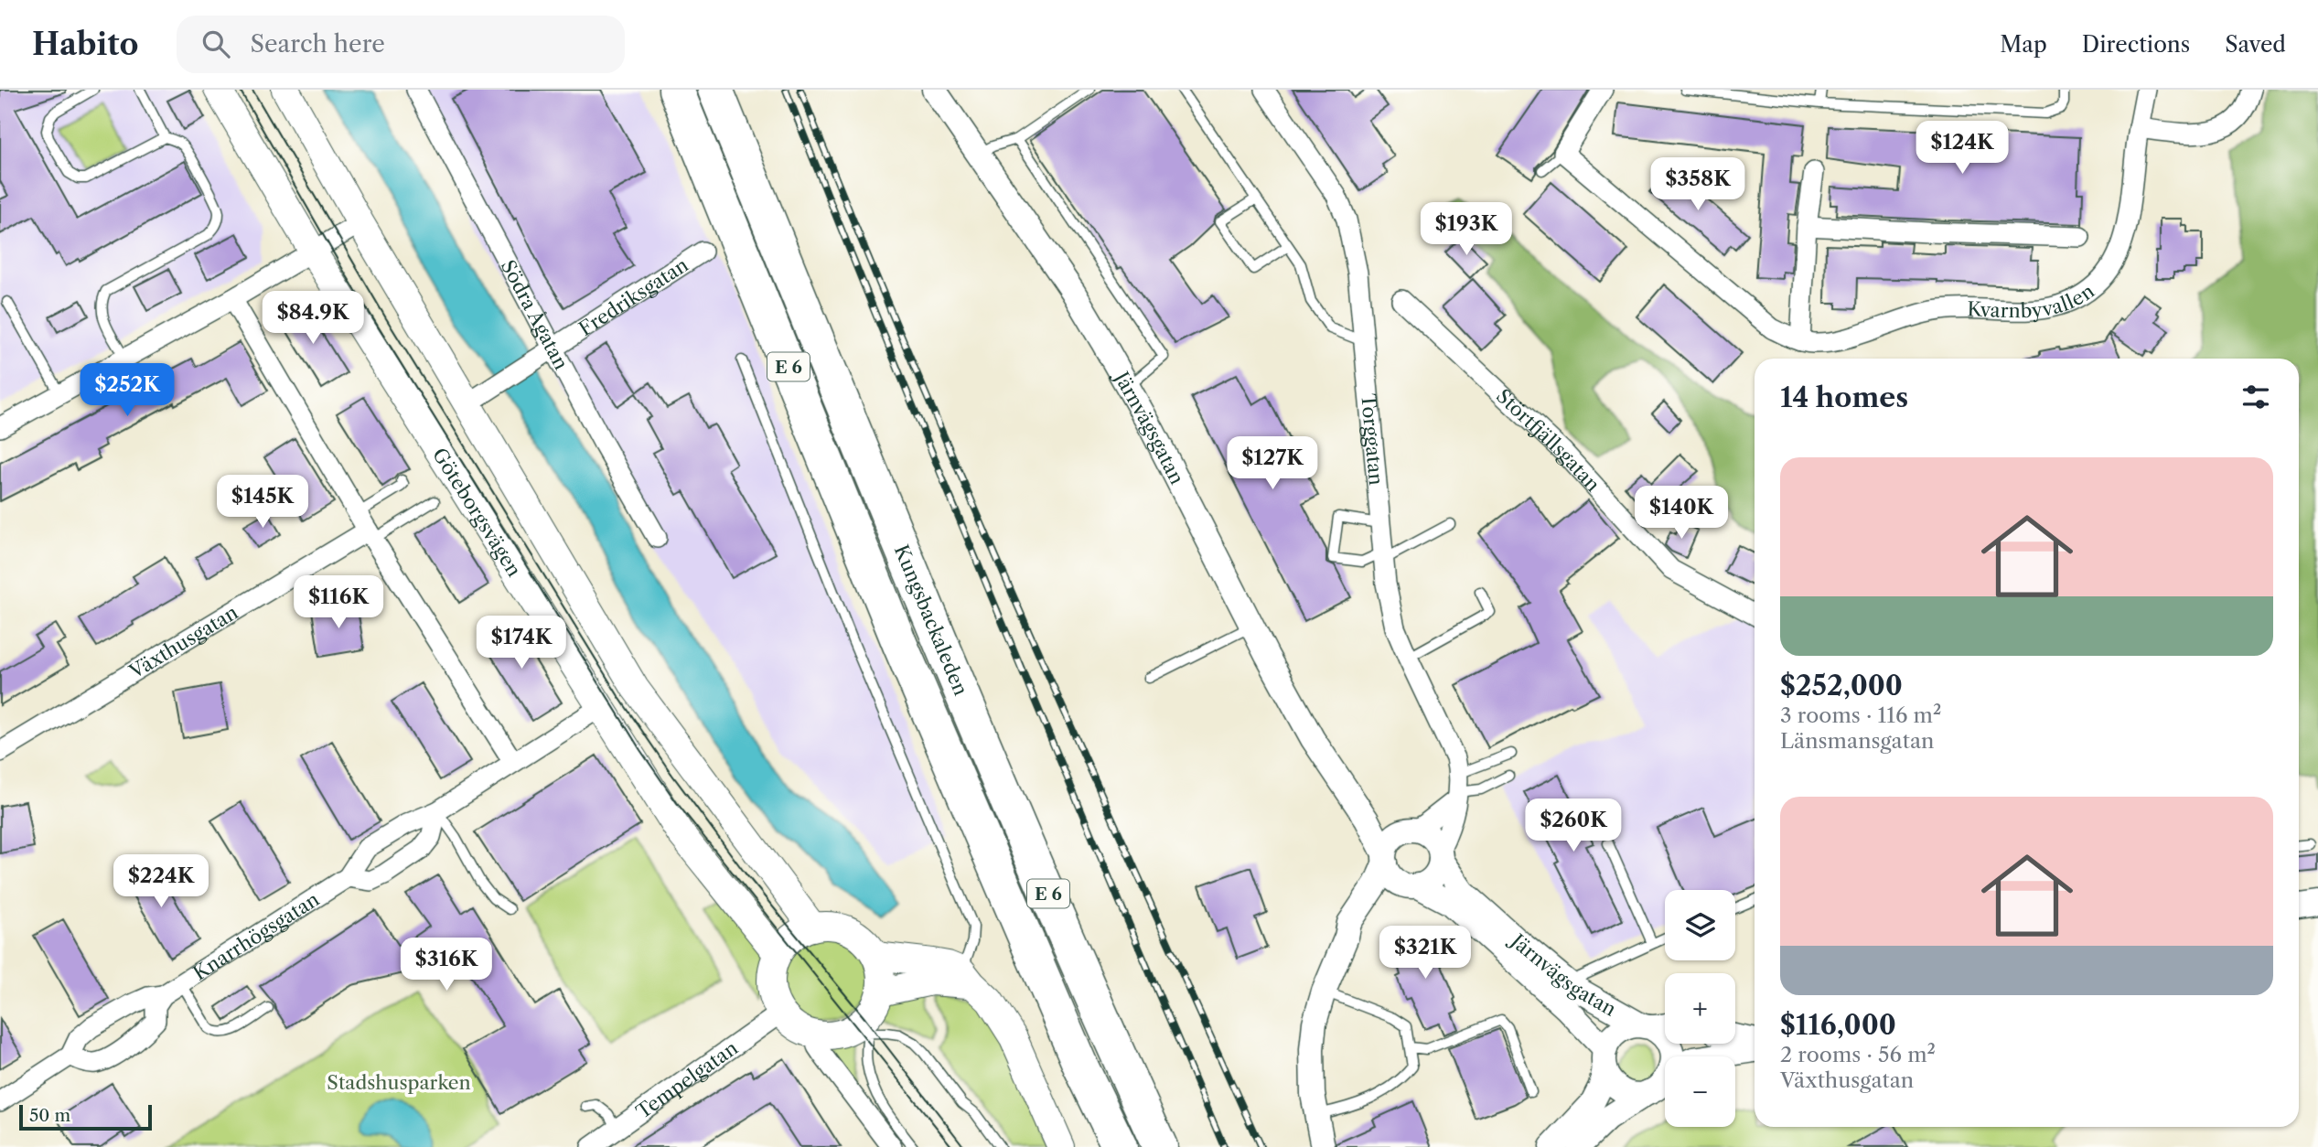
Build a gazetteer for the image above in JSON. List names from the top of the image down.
{
  "streets": {
    "highway": ["E 6", "Kungsbackaleden"],
    "main road": ["Göteborgsvägen"],
    "street": [
      "Kvarnbyvallen",
      "Fredriksgatan",
      "Södra Ågatan",
      "Järnvägsgatan",
      "Torggatan",
      "Störtfjällsgatan",
      "Växthusgatan",
      "Knarrhögsgatan",
      "Tempelgatan"
    ]
  },
  "crossings": [
    ["Fredriksgatan", "Södra Ågatan"],
    ["Järnvägsgatan", "Torggatan"],
    ["Göteborgsvägen", "Knarrhögsgatan"],
    ["Göteborgsvägen", "Tempelgatan"]
  ],
  "parks": ["Stadshusparken"],
  "scale_bar": "50 m",
  "page": {
    "header": "Habito",
    "search": "Search here",
    "nav": ["Map", "Directions", "Saved"],
    "price": [
      "$124K",
      "$358K",
      "$193K",
      "$84.9K",
      "$252K",
      "$127K",
      "$145K",
      "$140K",
      "$116K",
      "$174K",
      "$260K",
      "$224K",
      "$321K",
      "$316K"
    ],
    "heading": "14 homes",
    "list": [
      {
        "name": "$252,000",
        "note": "3 rooms · 116 m² · Länsmansgatan"
      },
      {
        "name": "$116,000",
        "note": "2 rooms · 56 m² · Växthusgatan"
      }
    ],
    "map_buttons": ["+", "−"],
    "scale": "50 m"
  }
}
